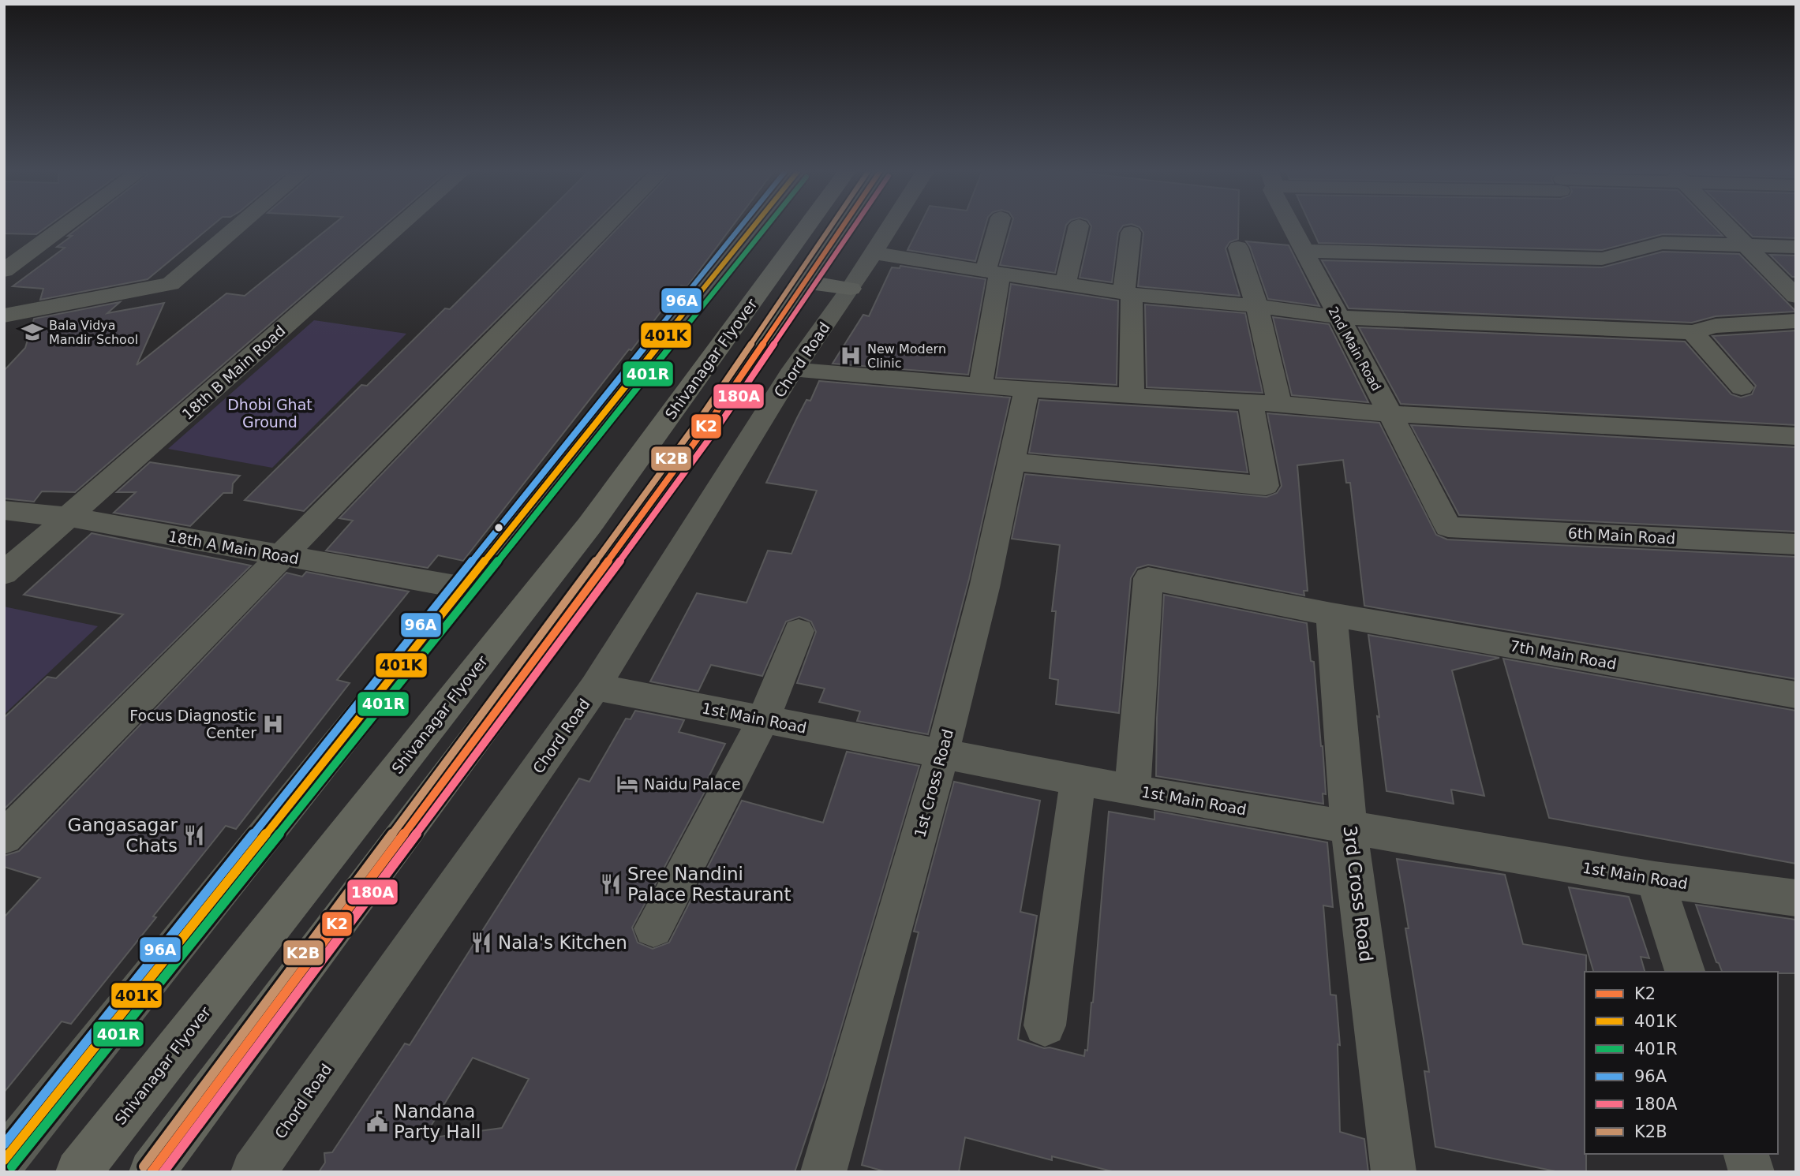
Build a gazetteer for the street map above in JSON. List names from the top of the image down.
{
  "streets": {
    "main road": ["Shivanagar Flyover"],
    "street": [
      "2nd Main Road",
      "Chord Road",
      "18th B Main Road",
      "6th Main Road",
      "18th A Main Road",
      "7th Main Road",
      "1st Main Road",
      "1st Cross Road",
      "3rd Cross Road"
    ]
  },
  "crossings": [
    ["2nd Main Road", "6th Main Road"],
    ["Chord Road", "1st Main Road"],
    ["18th B Main Road", "18th A Main Road"],
    ["7th Main Road", "1st Main Road"],
    ["7th Main Road", "3rd Cross Road"],
    ["1st Main Road", "1st Cross Road"],
    ["1st Main Road", "3rd Cross Road"]
  ],
  "parks": ["Dhobi Ghat Ground"],
  "places": {
    "school or university": ["Bala Vidya Mandir School"],
    "hospital": ["New Modern Clinic", "Focus Diagnostic Center"],
    "hotel": ["Naidu Palace"],
    "restaurant": ["Gangasagar Chats", "Sree Nandini Palace Restaurant", "Nala's Kitchen"],
    "public building": ["Nandana Party Hall"]
  },
  "lines": [
    "transit line K2",
    "transit line 401K",
    "transit line 401R",
    "transit line 96A",
    "transit line 180A",
    "transit line K2B"
  ],
  "legend": [
    "K2",
    "401K",
    "401R",
    "96A",
    "180A",
    "K2B"
  ]
}
